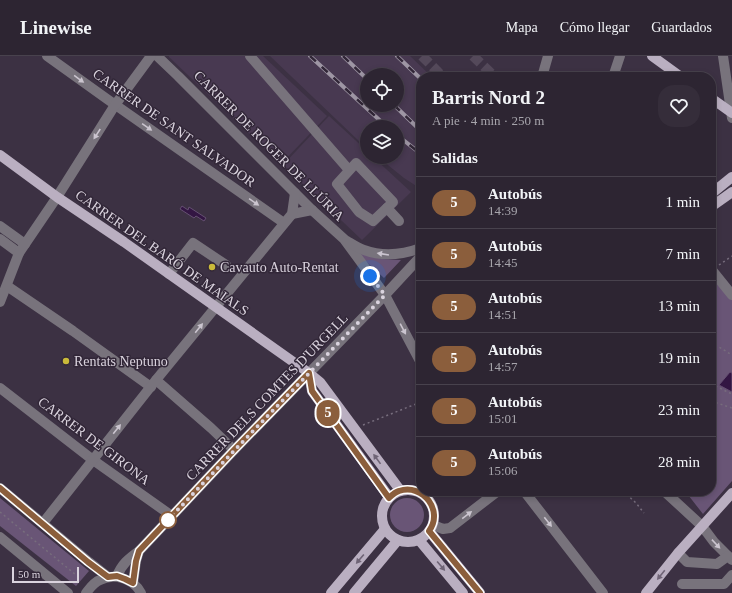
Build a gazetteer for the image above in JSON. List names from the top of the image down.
{
  "streets": {
    "main road": ["CARRER DEL BARÓ DE MAIALS"],
    "street": [
      "CARRER DE SANT SALVADOR",
      "CARRER DE ROGER DE LLÚRIA",
      "CARRER DELS COMTES D'URGELL",
      "CARRER DE GIRONA"
    ]
  },
  "crossings": [
    ["CARRER DE ROGER DE LLÚRIA", "CARRER DELS COMTES D'URGELL"],
    ["CARRER DEL BARÓ DE MAIALS", "CARRER DELS COMTES D'URGELL"],
    ["CARRER DELS COMTES D'URGELL", "CARRER DE GIRONA"]
  ],
  "one_way": ["CARRER DE SANT SALVADOR"],
  "places": ["Cavauto Auto-Rentat", "Rentats Neptuno"],
  "lines": ["bus line 5"],
  "scale_bar": "50 m",
  "page": {
    "header": "Linewise",
    "nav": ["Mapa", "Cómo llegar", "Guardados"],
    "on_map": "5",
    "heading": [
      ["Barris Nord 2", "A pie · 4 min · 250 m"],
      "Salidas"
    ],
    "list": [
      {
        "mark": "5",
        "name": "Autobús",
        "note": "14:39",
        "value": "1 min"
      },
      {
        "mark": "5",
        "name": "Autobús",
        "note": "14:45",
        "value": "7 min"
      },
      {
        "mark": "5",
        "name": "Autobús",
        "note": "14:51",
        "value": "13 min"
      },
      {
        "mark": "5",
        "name": "Autobús",
        "note": "14:57",
        "value": "19 min"
      },
      {
        "mark": "5",
        "name": "Autobús",
        "note": "15:01",
        "value": "23 min"
      },
      {
        "mark": "5",
        "name": "Autobús",
        "note": "15:06",
        "value": "28 min"
      }
    ],
    "scale": "50 m"
  }
}
